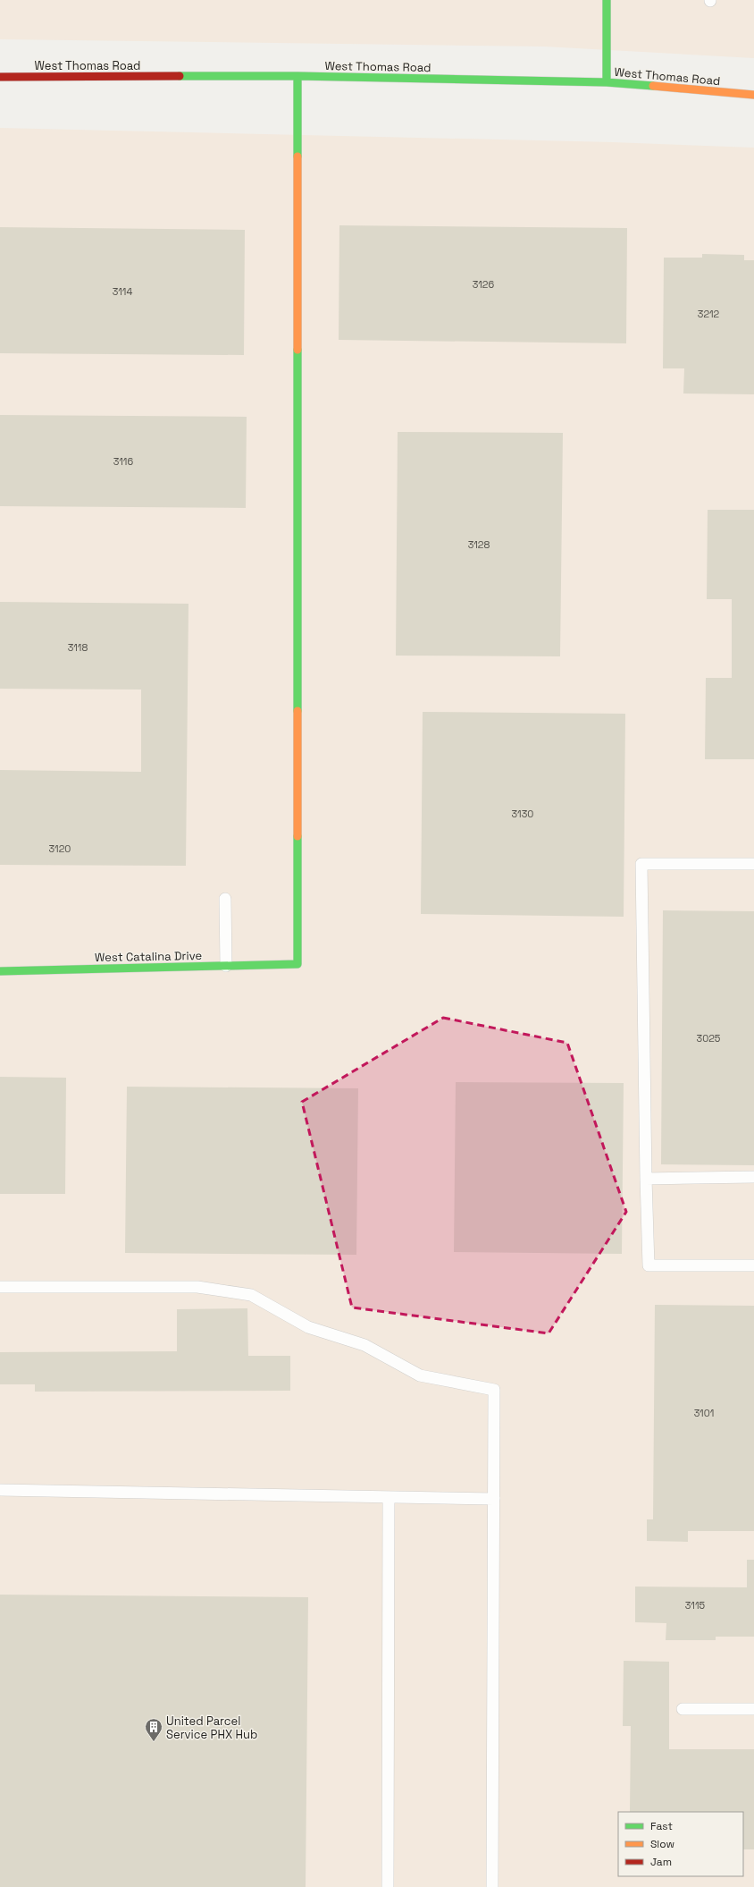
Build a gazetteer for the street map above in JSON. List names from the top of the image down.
{
  "streets": {
    "street": ["West Thomas Road", "West Catalina Drive"]
  },
  "crossings": [
    ["West Thomas Road", "West Catalina Drive"]
  ],
  "places": {
    "building": ["United Parcel Service PHX Hub"]
  },
  "house_numbers": [
    "3126",
    "3114",
    "3212",
    "3116",
    "3128",
    "3118",
    "3130",
    "3120",
    "3025",
    "3101",
    "3115"
  ],
  "legend": ["Fast", "Slow", "Jam"]
}
